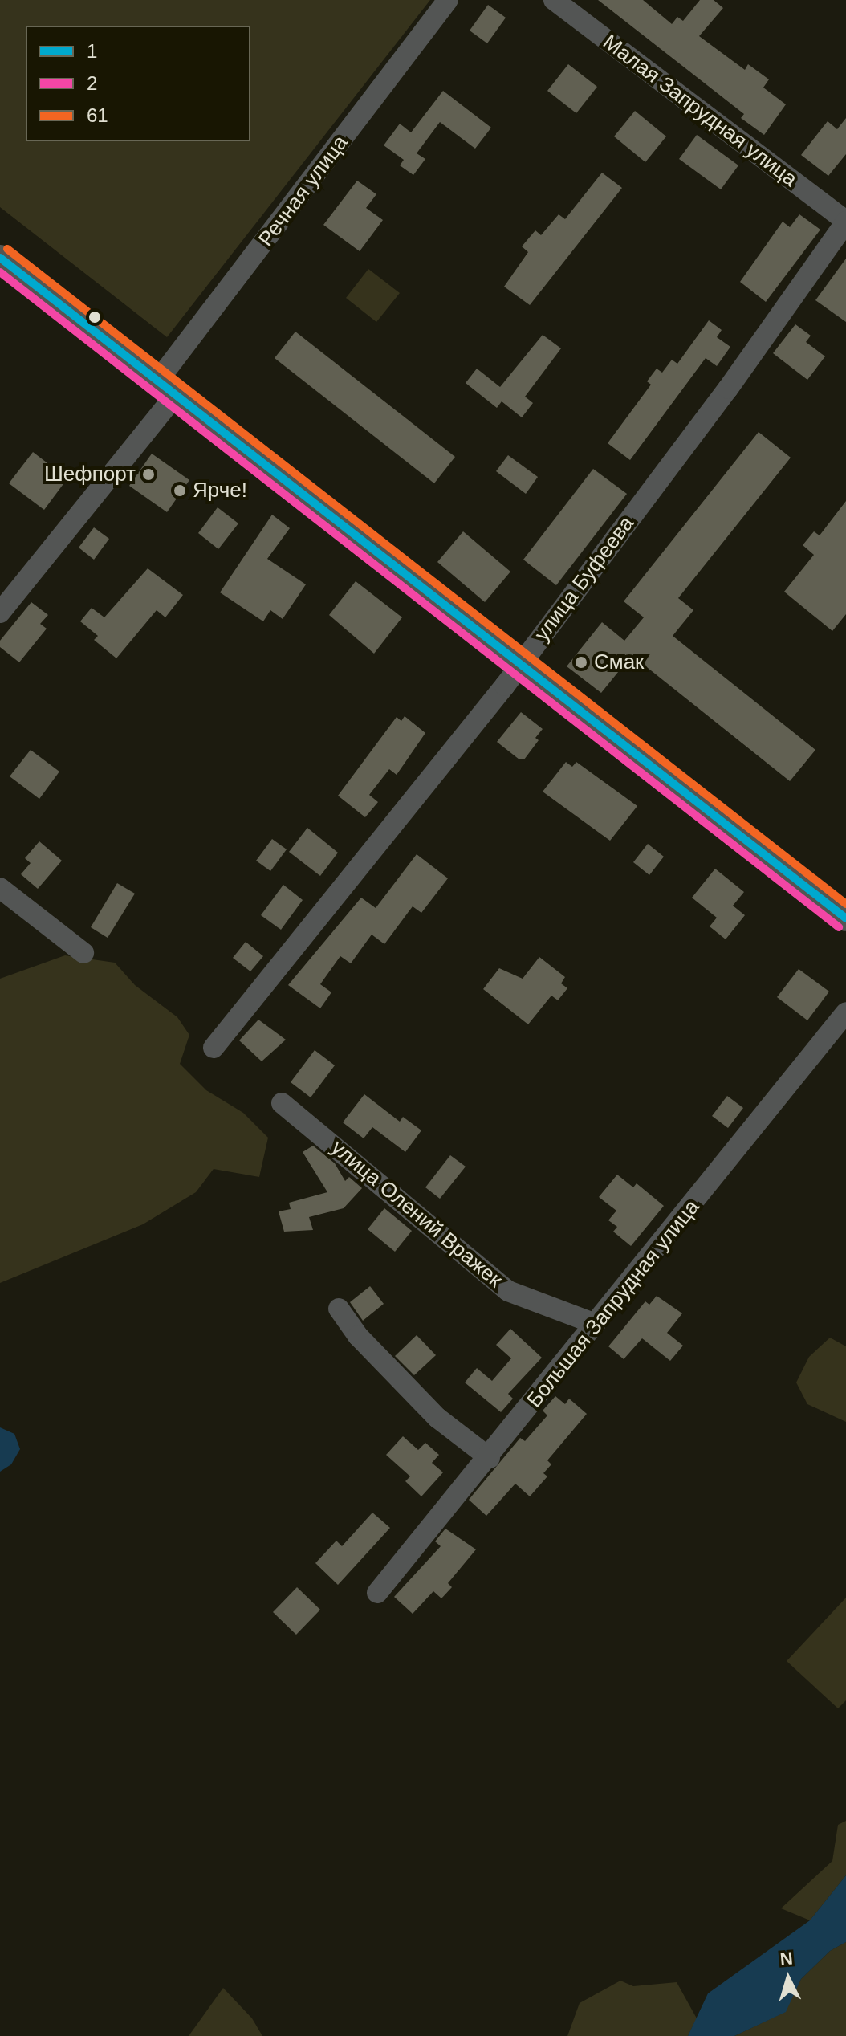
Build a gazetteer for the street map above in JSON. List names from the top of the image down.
{
  "streets": {
    "street": [
      "Малая Запрудная улица",
      "Речная улица",
      "улица Буфеева",
      "улица Олений Вражек",
      "Большая Запрудная улица"
    ]
  },
  "crossings": [
    ["Малая Запрудная улица", "улица Буфеева"],
    ["улица Олений Вражек", "Большая Запрудная улица"]
  ],
  "places": ["Шефпорт", "Ярче!", "Смак"],
  "lines": ["transit line 61", "transit line 1", "transit line 2"],
  "legend": ["1", "2", "61"],
  "north": "top"
}
